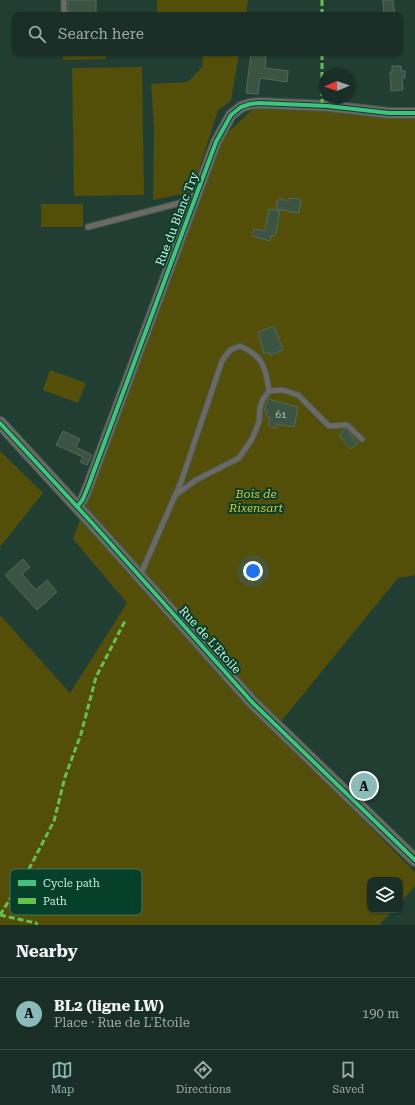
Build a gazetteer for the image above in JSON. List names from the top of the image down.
{
  "streets": {
    "street": ["Rue du Blanc Try", "Rue de L'Etoile"]
  },
  "crossings": [
    ["Rue du Blanc Try", "Rue de L'Etoile"]
  ],
  "parks": ["Bois de Rixensart"],
  "house_numbers": ["61"],
  "legend": ["Cycle path", "Path"],
  "north": "left",
  "page": {
    "search": "Search here",
    "pins": "A",
    "heading": "Nearby",
    "list": [
      {
        "mark": "A",
        "name": "BL2 (ligne LW)",
        "note": "Place · Rue de L'Etoile",
        "value": "190 m"
      }
    ],
    "nav": ["Map", "Directions", "Saved"]
  }
}
